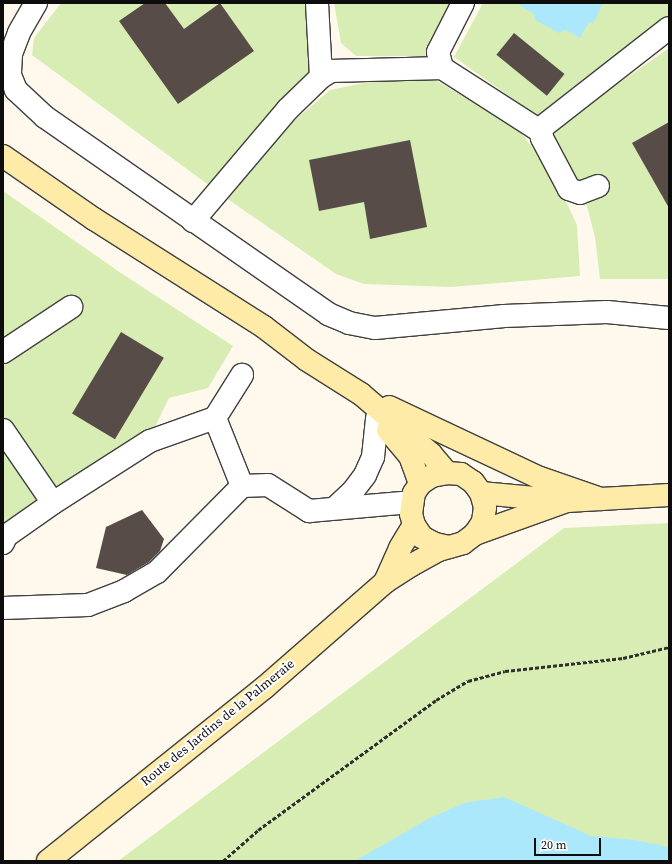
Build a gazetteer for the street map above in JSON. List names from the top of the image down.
{
  "streets": {
    "street": ["Route des Jardins de la Palmeraie"]
  },
  "scale_bar": "20 m"
}
